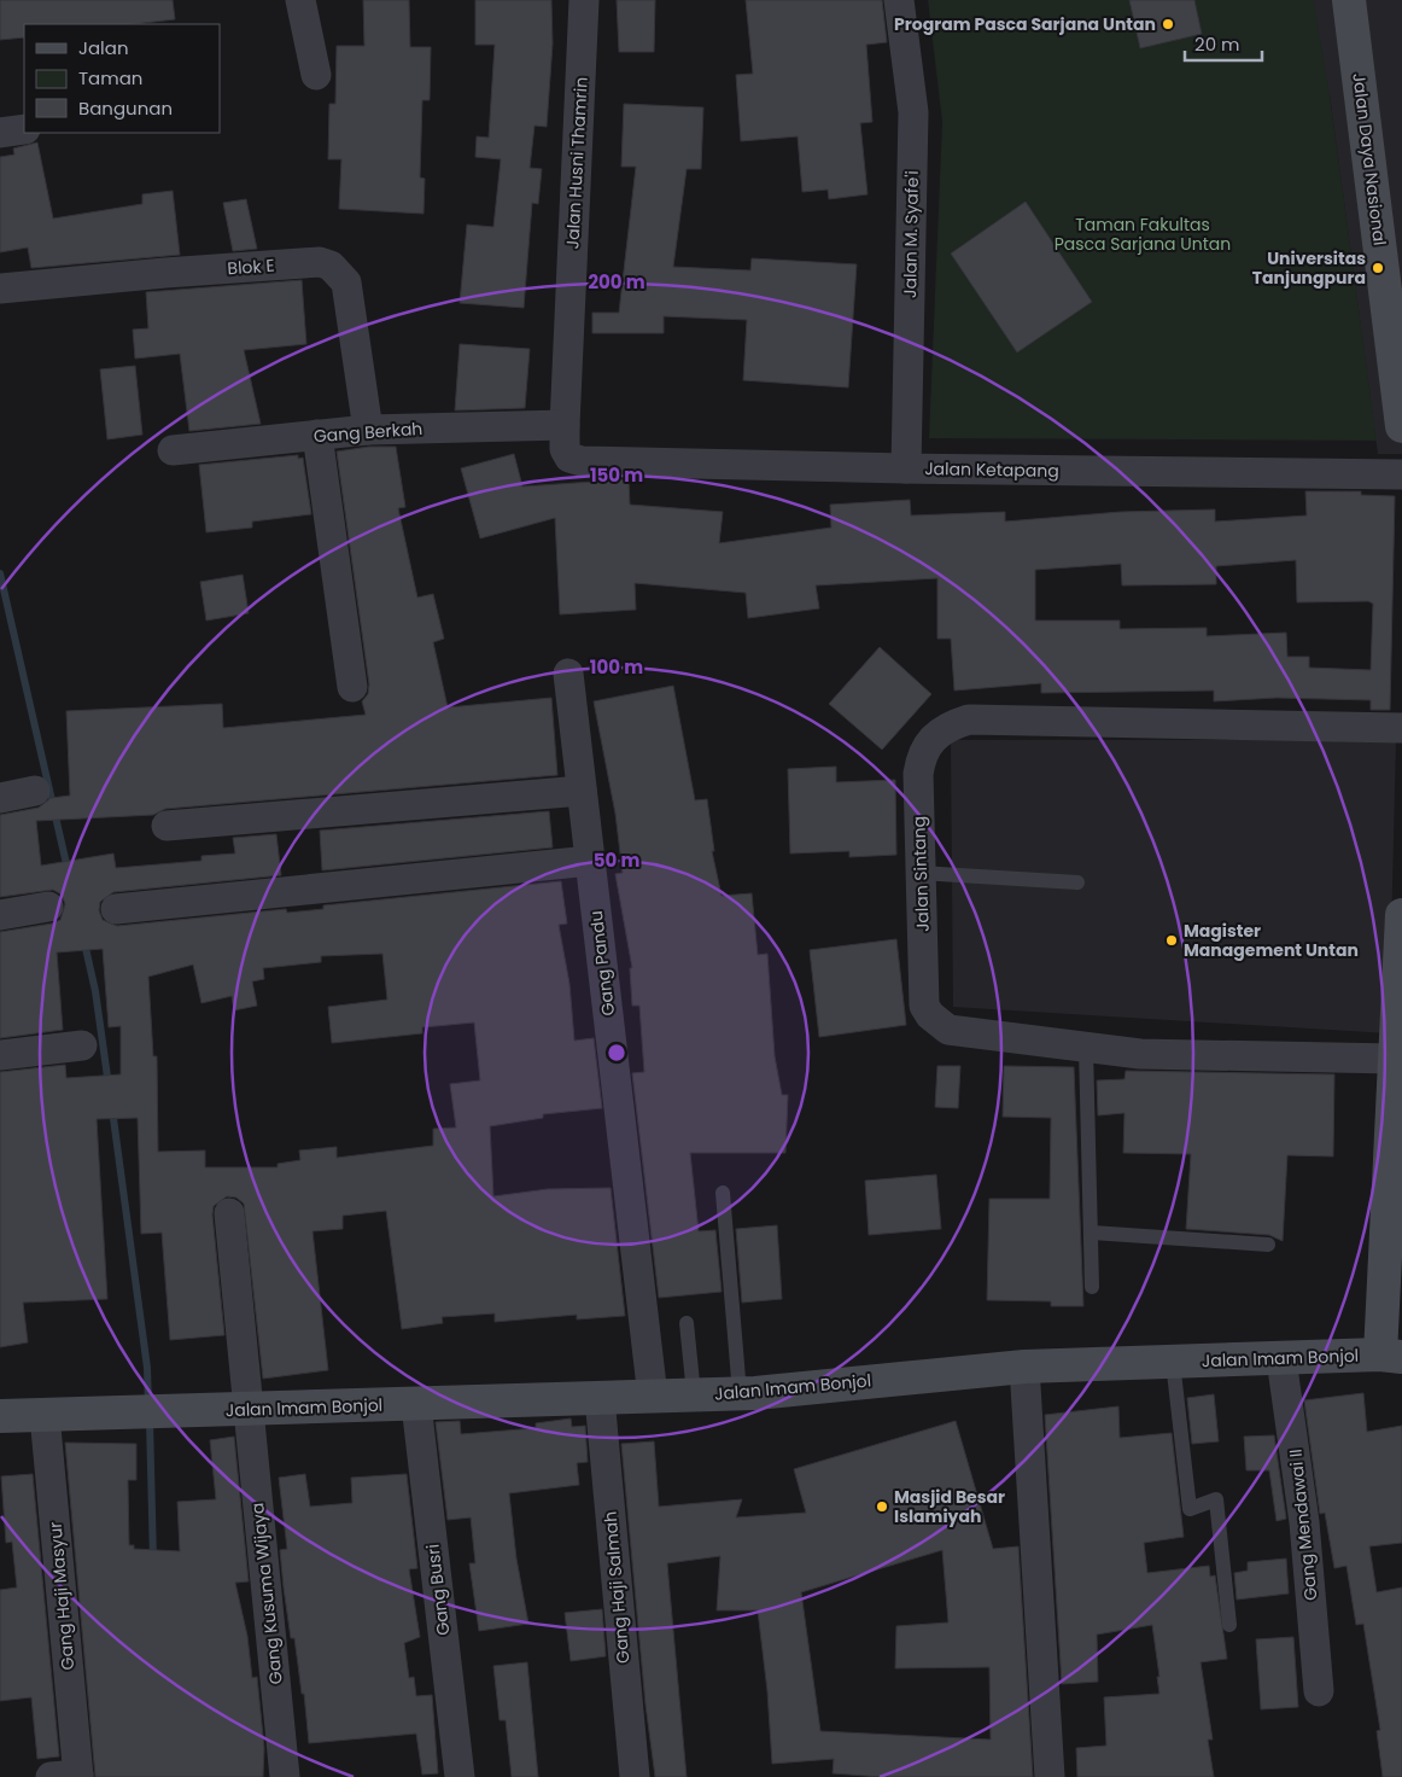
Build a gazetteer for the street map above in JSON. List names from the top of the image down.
{
  "streets": {
    "main road": ["Jalan Daya Nasional", "Jalan Imam Bonjol"],
    "street": [
      "Jalan Husni Thamrin",
      "Jalan M. Syafe'i",
      "Blok E",
      "Gang Berkah",
      "Jalan Ketapang",
      "Jalan Sintang",
      "Gang Pandu",
      "Gang Mendawai II",
      "Gang Haji Salmah",
      "Gang Busri",
      "Gang Kusuma Wijaya",
      "Gang Haji Masyur"
    ]
  },
  "crossings": [
    ["Jalan Husni Thamrin", "Gang Berkah"],
    ["Jalan Husni Thamrin", "Jalan Ketapang"],
    ["Jalan M. Syafe'i", "Jalan Ketapang"],
    ["Blok E", "Gang Berkah"],
    ["Gang Pandu", "Jalan Imam Bonjol"],
    ["Jalan Imam Bonjol", "Gang Mendawai II"],
    ["Jalan Imam Bonjol", "Gang Haji Salmah"],
    ["Jalan Imam Bonjol", "Gang Busri"],
    ["Jalan Imam Bonjol", "Gang Kusuma Wijaya"],
    ["Jalan Imam Bonjol", "Gang Haji Masyur"]
  ],
  "parks": ["Taman Fakultas Pasca Sarjana Untan"],
  "places": [
    "Program Pasca Sarjana Untan",
    "Universitas Tanjungpura",
    "Magister Management Untan",
    "Masjid Besar Islamiyah"
  ],
  "legend": ["Jalan", "Taman", "Bangunan"],
  "scale_bar": "20 m",
  "rings": [
    "200 m",
    "150 m",
    "100 m",
    "50 m"
  ]
}
